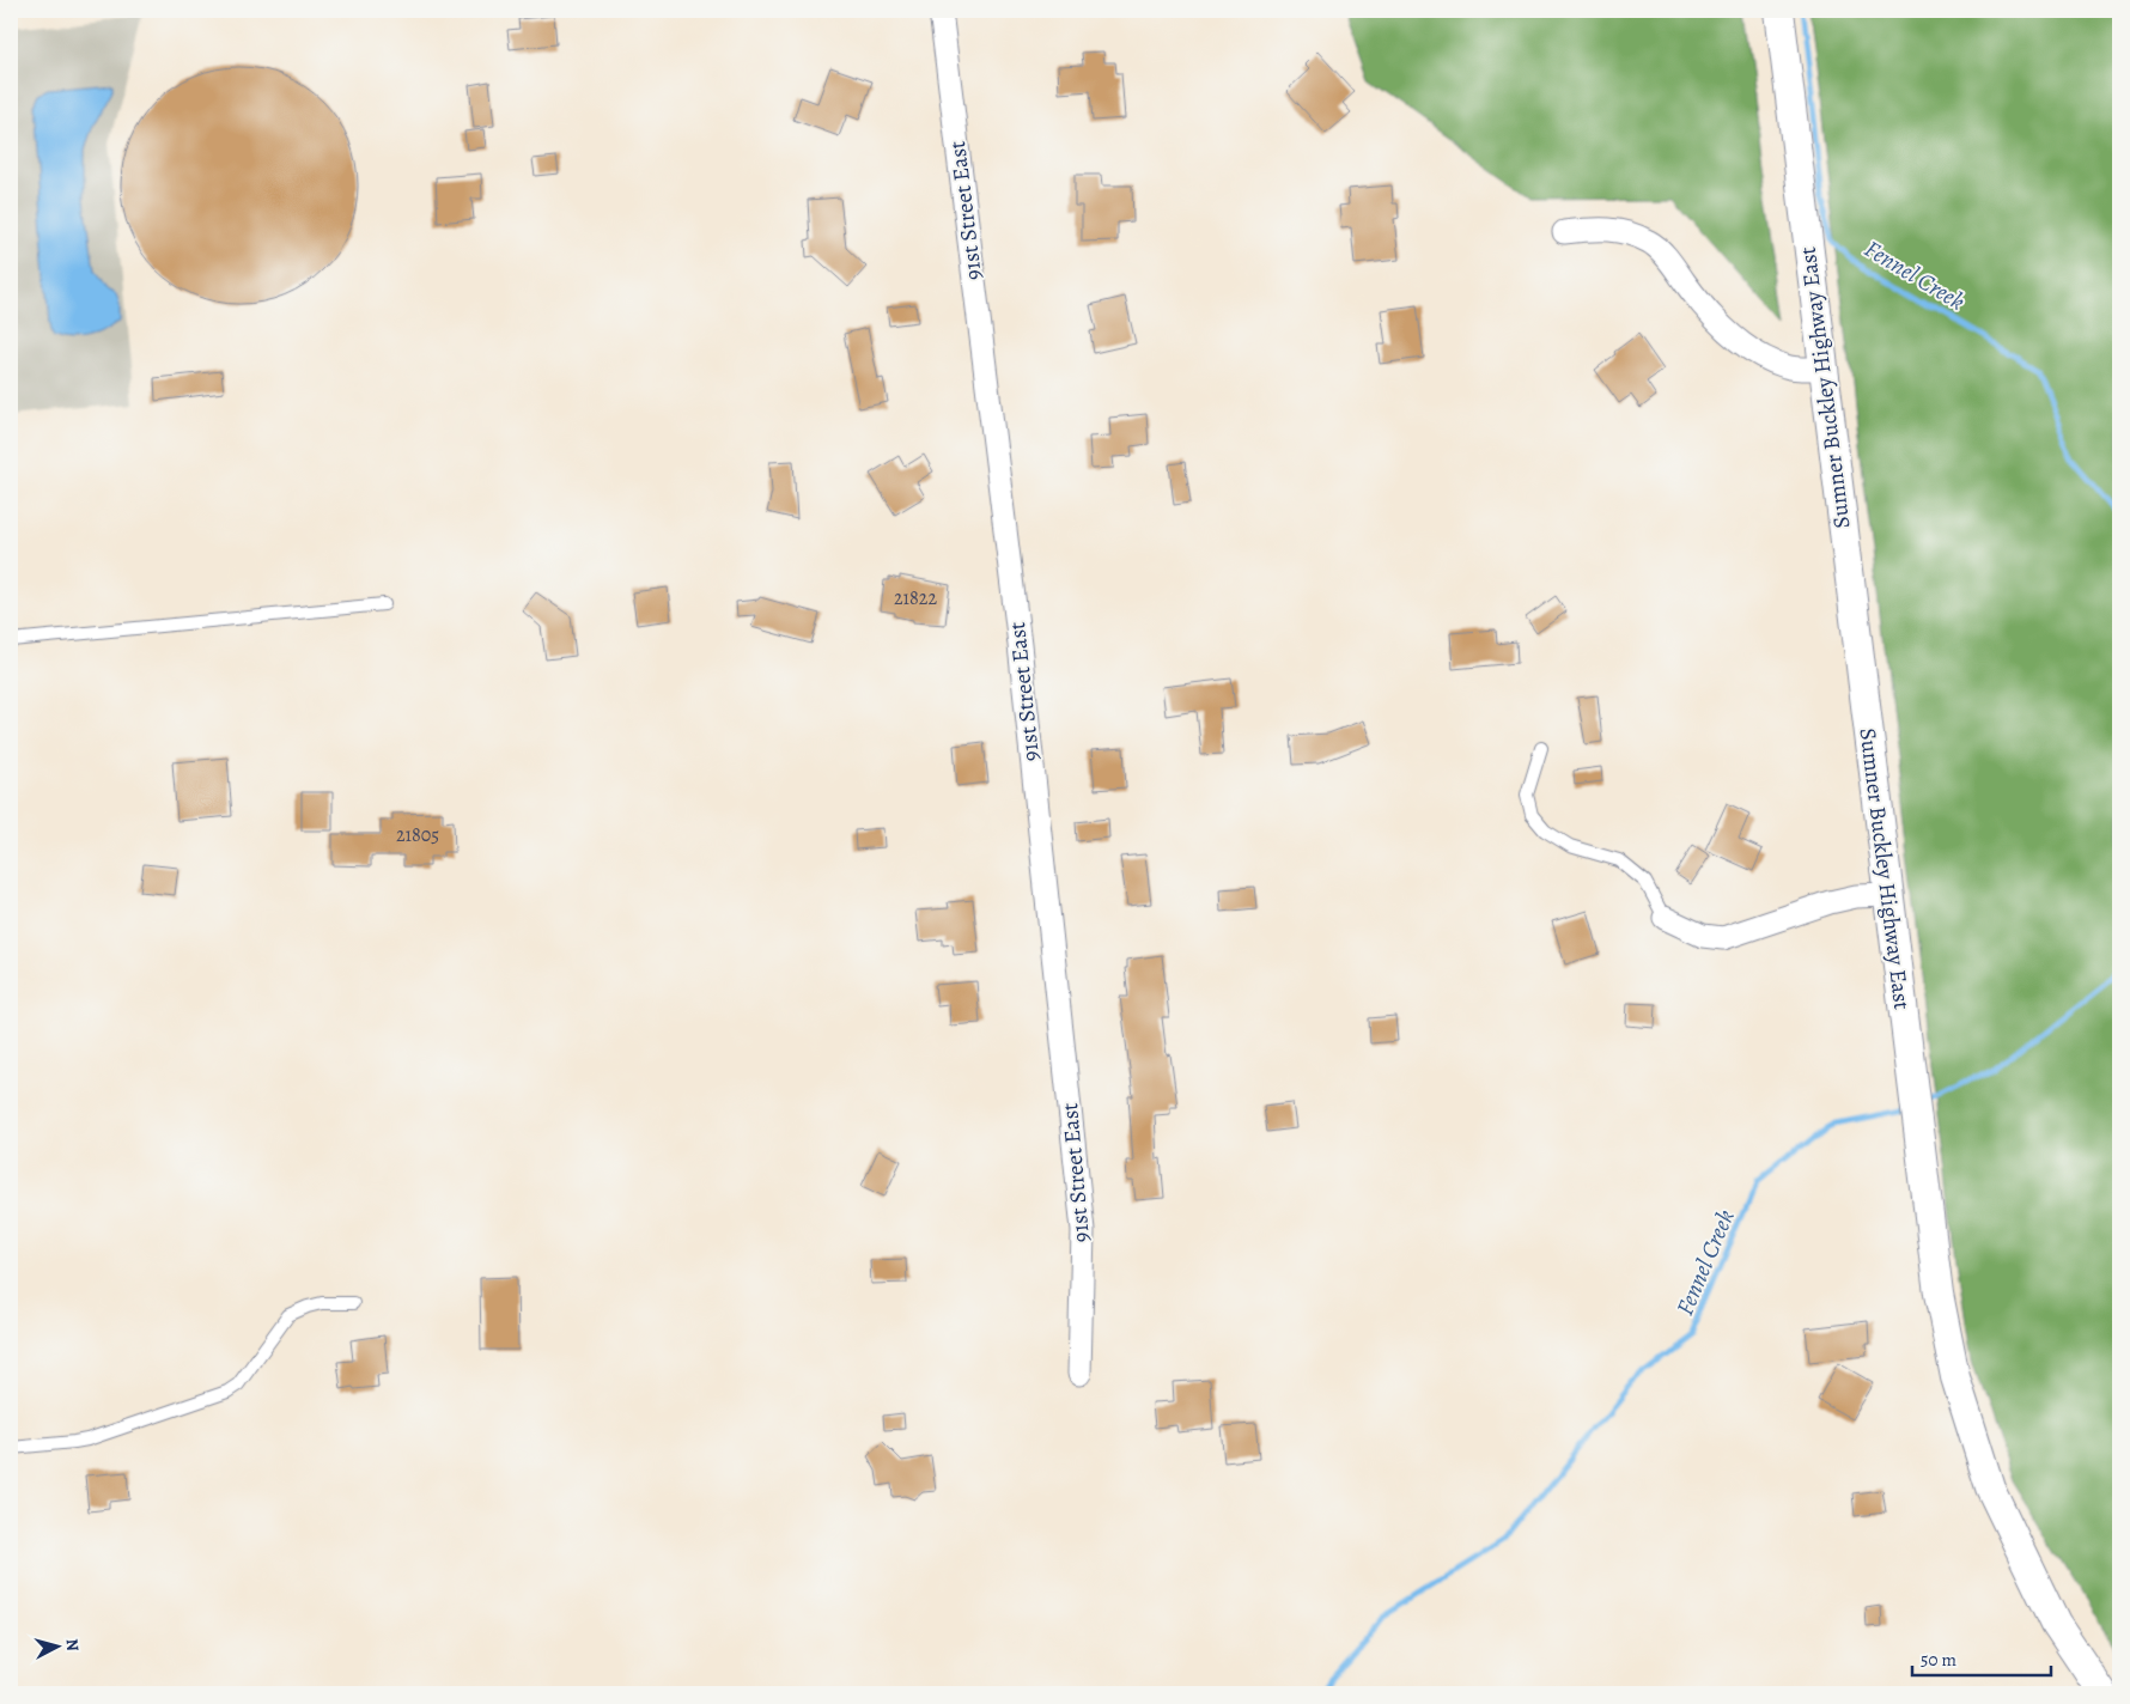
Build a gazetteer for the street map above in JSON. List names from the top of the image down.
{
  "streets": {
    "street": ["91st Street East", "Sumner Buckley Highway East"]
  },
  "water": ["Fennel Creek"],
  "house_numbers": ["21822", "21805"],
  "scale_bar": "50 m",
  "north": "right"
}
